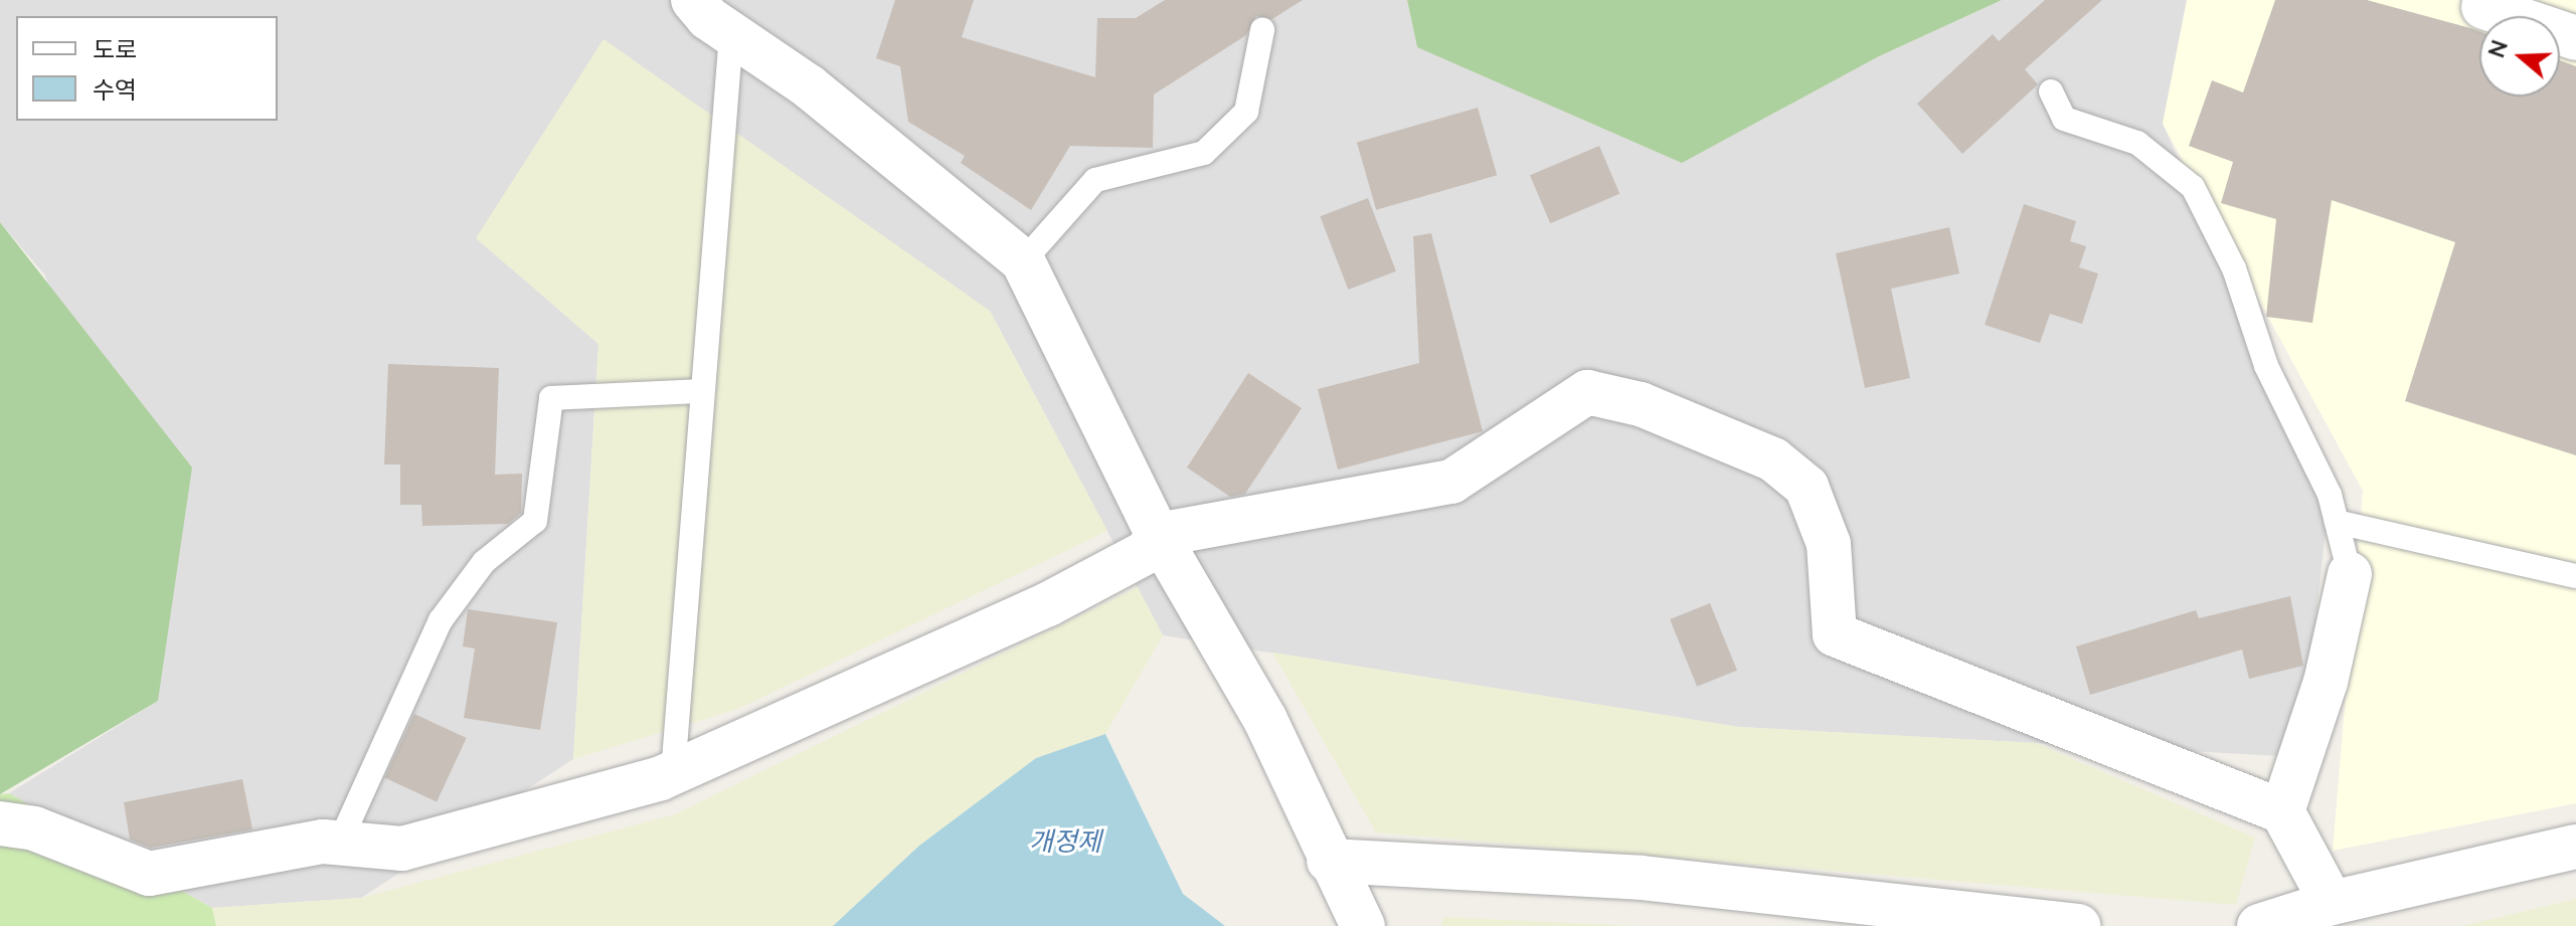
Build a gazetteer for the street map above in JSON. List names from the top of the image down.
{
  "water": ["개정제"],
  "legend": ["도로", "수역"],
  "north": "left"
}
